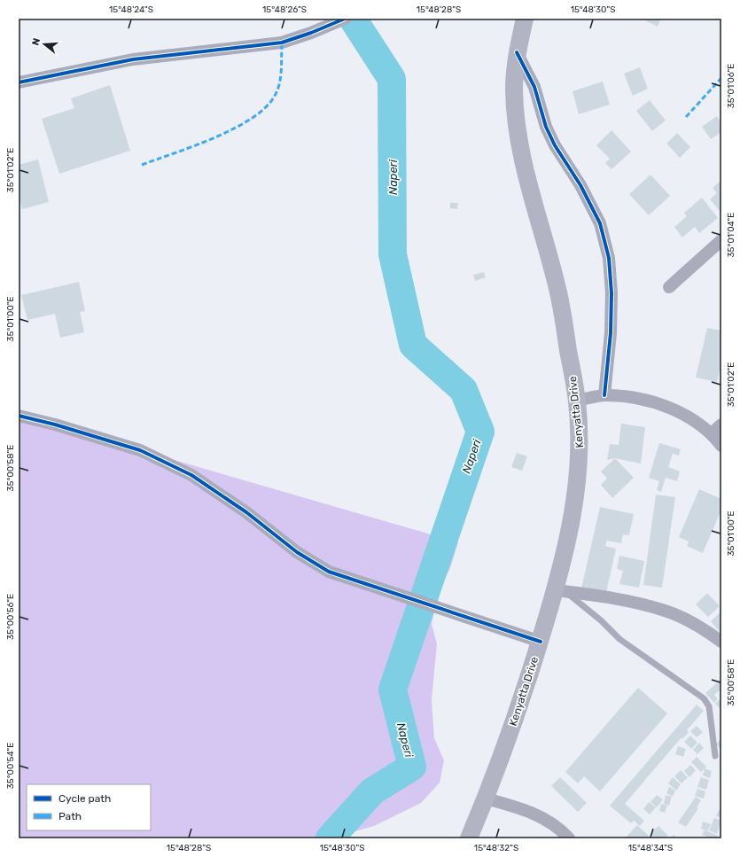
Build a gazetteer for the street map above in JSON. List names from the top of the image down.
{
  "streets": {
    "main road": ["Kenyatta Drive"]
  },
  "water": ["Naperi"],
  "legend": ["Cycle path", "Path"],
  "north": "left",
  "coordinates": [
    "15°48'24\"S",
    "15°48'26\"S",
    "15°48'28\"S",
    "15°48'30\"S",
    "35°01'06\"E",
    "35°01'02\"E",
    "35°01'04\"E",
    "35°01'00\"E",
    "35°00'58\"E",
    "35°00'56\"E",
    "35°00'54\"E",
    "15°48'32\"S",
    "15°48'34\"S"
  ]
}
